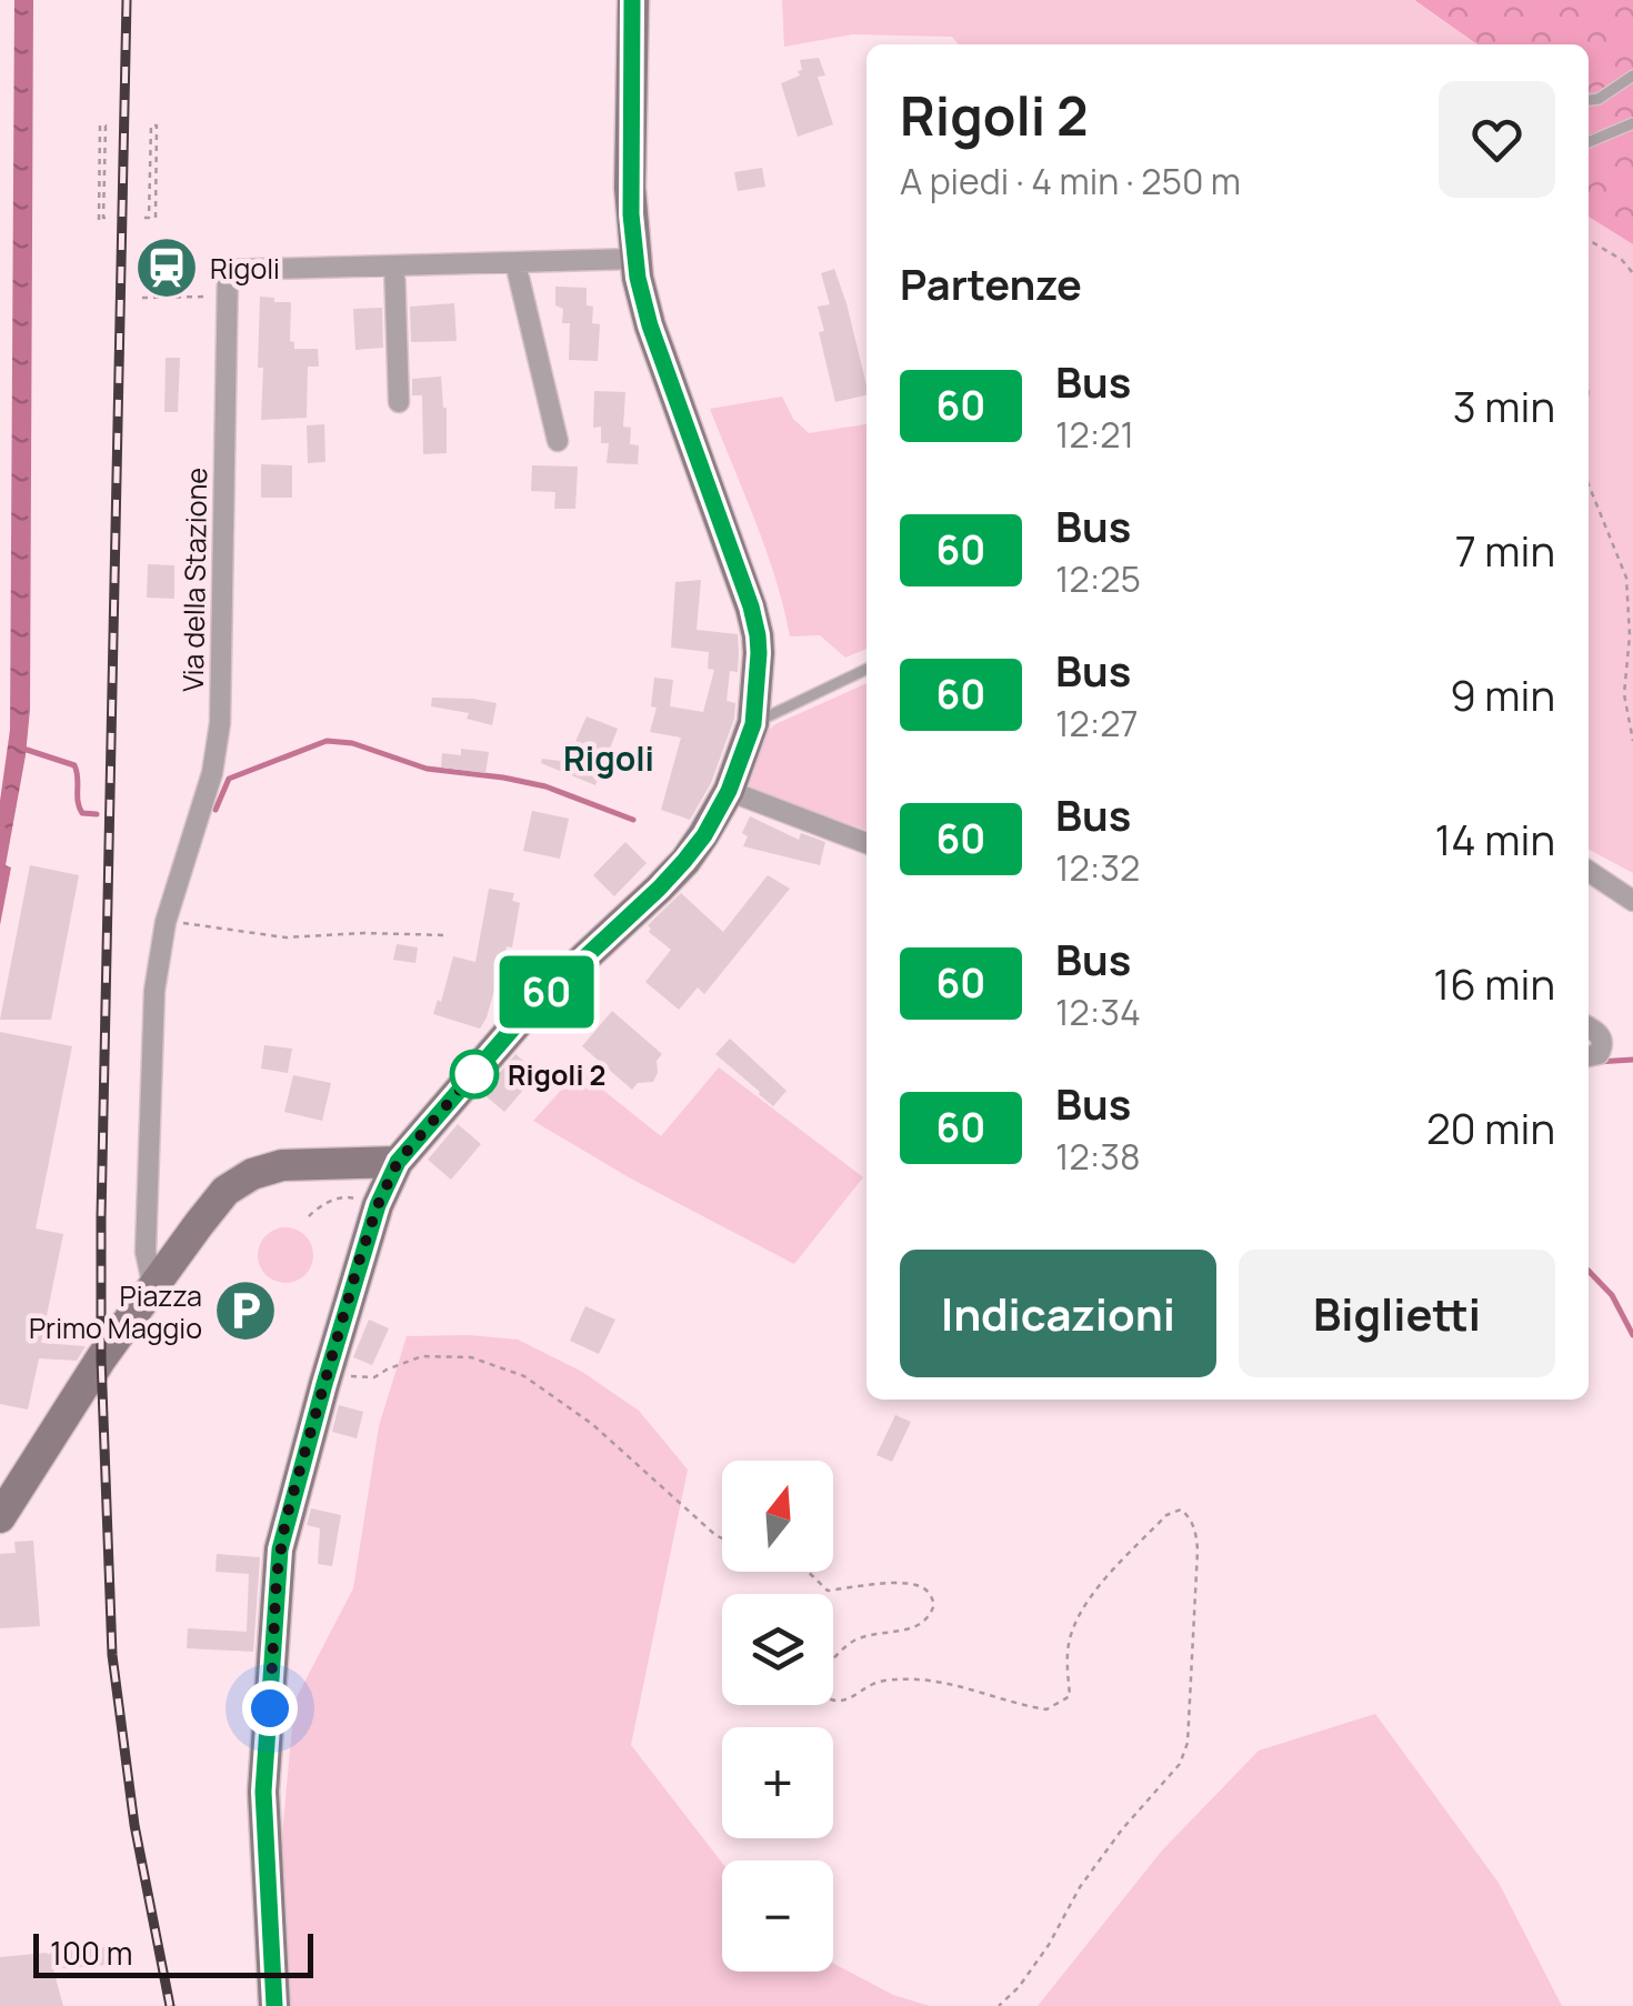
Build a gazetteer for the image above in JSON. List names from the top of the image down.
{
  "streets": {
    "street": ["Via della Stazione"]
  },
  "districts": ["Rigoli"],
  "places": {
    "station": ["Rigoli"],
    "other": ["Rigoli 2"],
    "parking": ["Piazza Primo Maggio"]
  },
  "lines": ["bus line 60"],
  "scale_bar": "100 m",
  "north": "top",
  "page": {
    "on_map": "60",
    "heading": [
      ["Rigoli 2", "A piedi · 4 min · 250 m"],
      "Partenze"
    ],
    "list": [
      {
        "mark": "60",
        "name": "Bus",
        "note": "12:21",
        "value": "3 min"
      },
      {
        "mark": "60",
        "name": "Bus",
        "note": "12:25",
        "value": "7 min"
      },
      {
        "mark": "60",
        "name": "Bus",
        "note": "12:27",
        "value": "9 min"
      },
      {
        "mark": "60",
        "name": "Bus",
        "note": "12:32",
        "value": "14 min"
      },
      {
        "mark": "60",
        "name": "Bus",
        "note": "12:34",
        "value": "16 min"
      },
      {
        "mark": "60",
        "name": "Bus",
        "note": "12:38",
        "value": "20 min"
      }
    ],
    "buttons": ["Indicazioni", "Biglietti"],
    "map_buttons": ["+", "−"],
    "scale": "100 m"
  }
}
